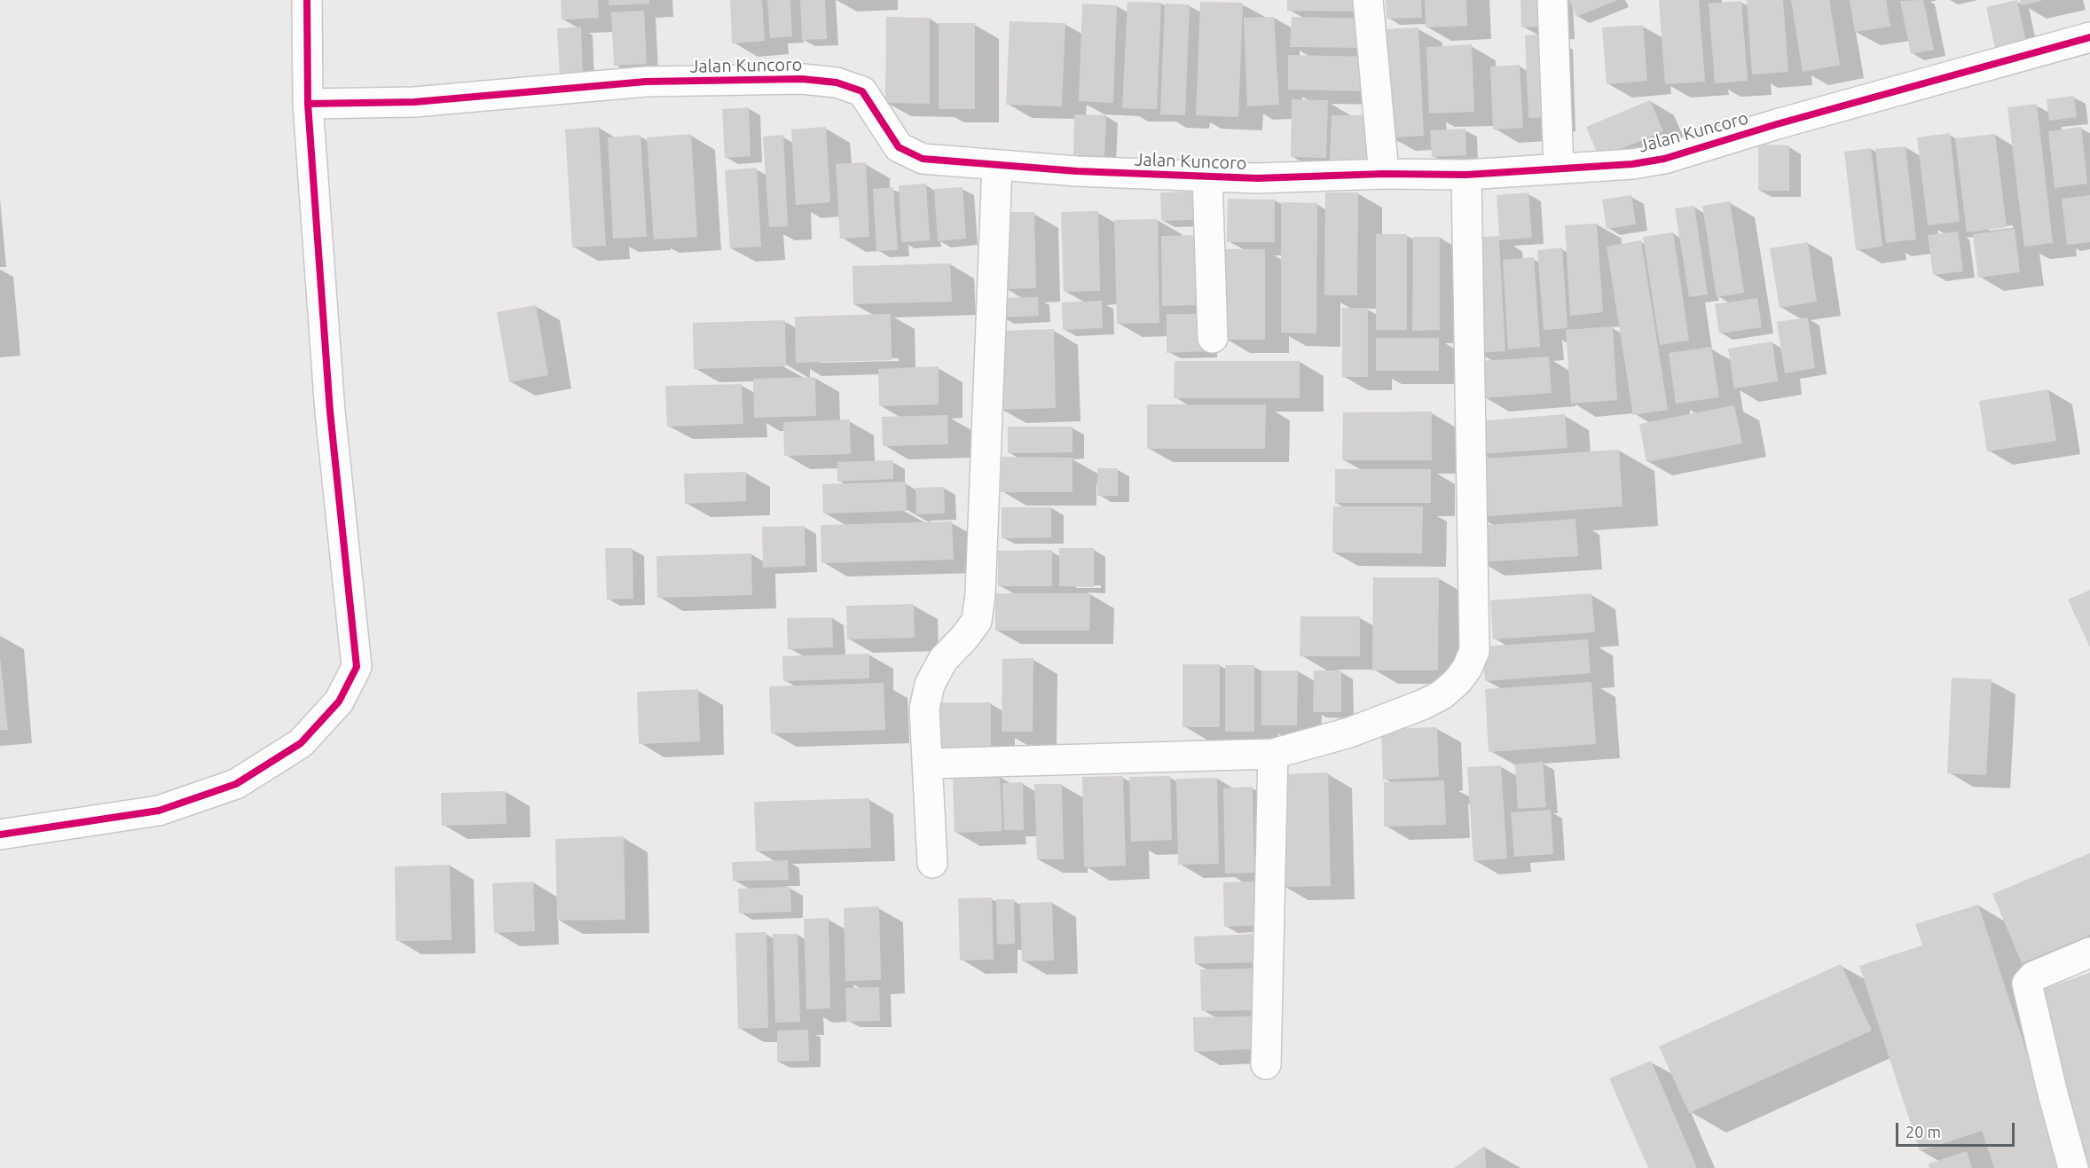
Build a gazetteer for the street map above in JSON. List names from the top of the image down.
{
  "streets": {
    "street": ["Jalan Kuncoro"]
  },
  "scale_bar": "20 m"
}
